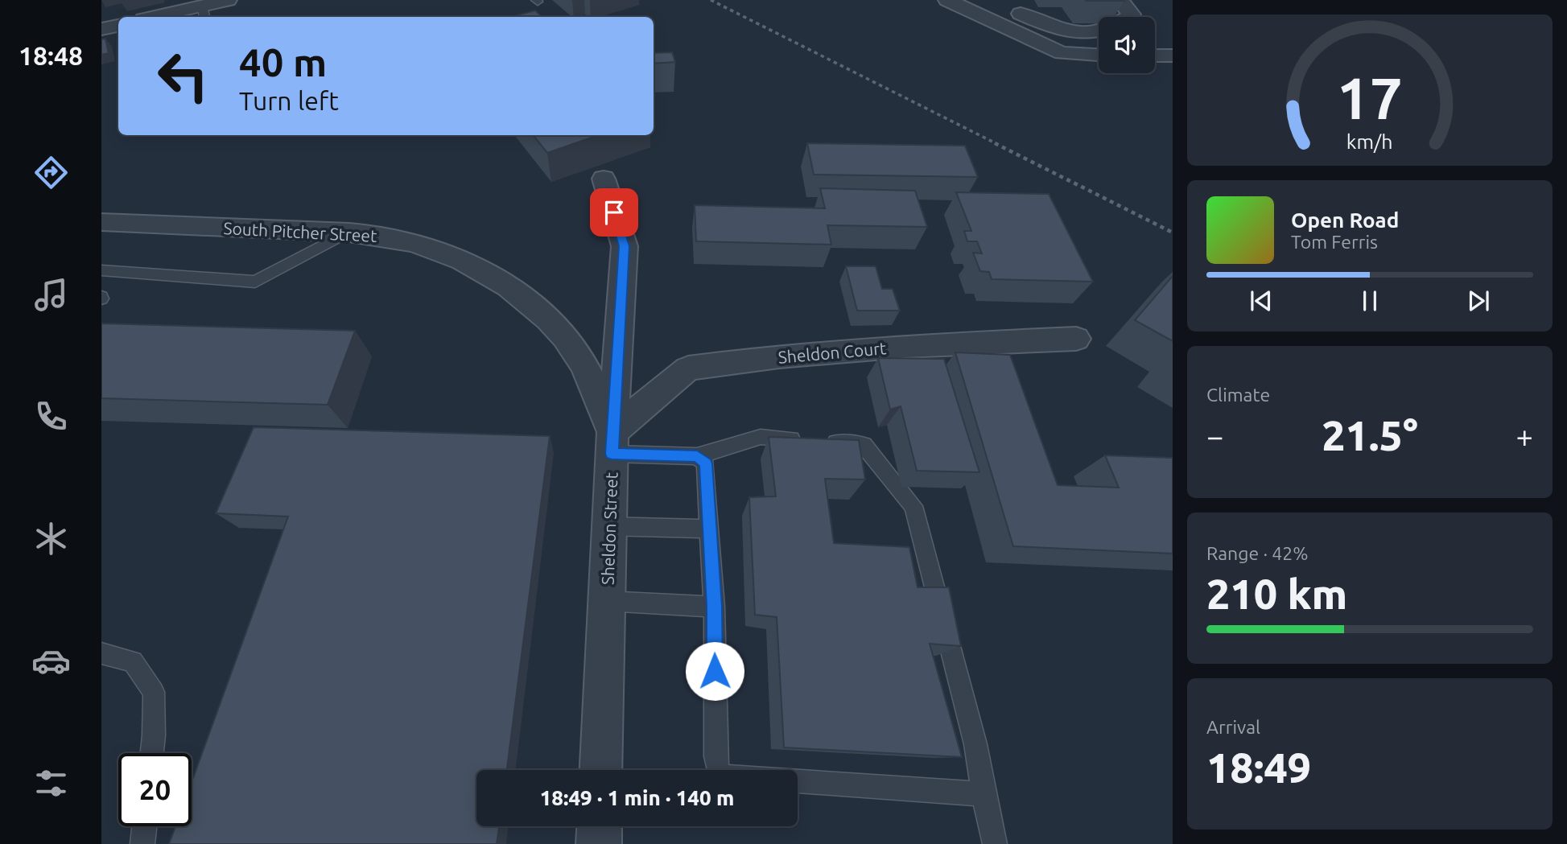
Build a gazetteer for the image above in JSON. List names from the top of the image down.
{
  "streets": {
    "street": ["South Pitcher Street", "Sheldon Court", "Sheldon Street"]
  },
  "crossings": [
    ["South Pitcher Street", "Sheldon Court"],
    ["South Pitcher Street", "Sheldon Street"],
    ["Sheldon Court", "Sheldon Street"]
  ],
  "page": {
    "tabs": "18:48",
    "turn": ["40 m", "Turn left"],
    "song": ["Open Road", "Tom Ferris"],
    "tile": [
      "Climate",
      ["Range · 42%", "210 km"],
      ["Arrival", "18:49"]
    ],
    "heat": ["−", "21.5°", "+"],
    "limit": "20",
    "trip": "18:49 · 1 min · 140 m",
    "gauge": ["17", "km/h"]
  }
}
